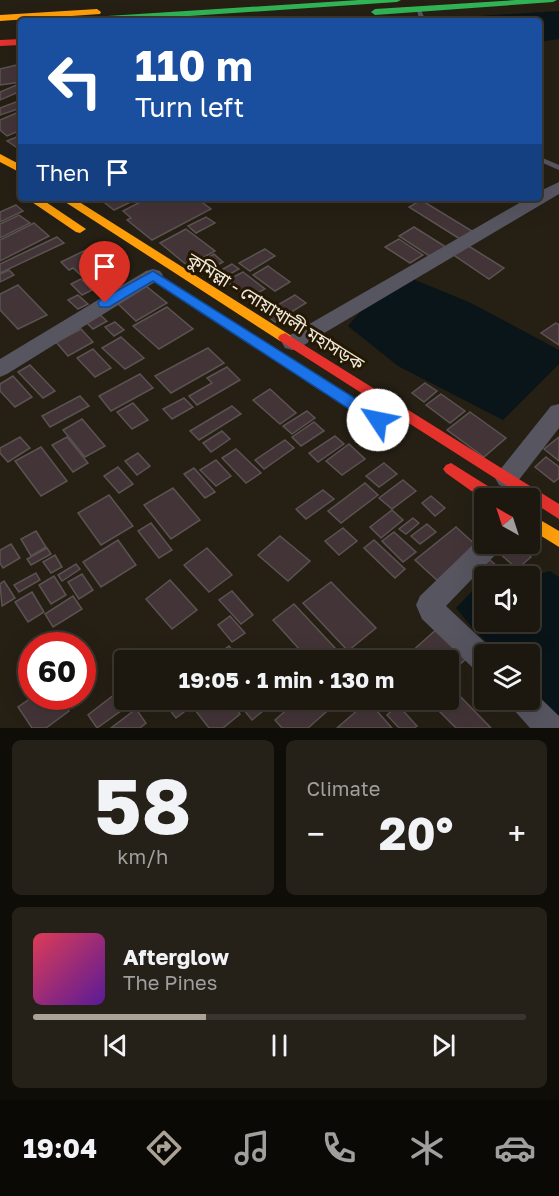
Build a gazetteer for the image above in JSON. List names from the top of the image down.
{
  "streets": {
    "main road": ["কুমিল্লা - নোয়াখালী মহাসড়ক"]
  },
  "north": "top left",
  "page": {
    "turn": ["110 m", "Turn left"],
    "then": "Then",
    "limit": "60",
    "trip": "19:05 · 1 min · 130 m",
    "tile": [
      ["58", "km/h"],
      "Climate"
    ],
    "heat": ["−", "20°", "+"],
    "song": ["Afterglow", "The Pines"],
    "tabs": "19:04"
  }
}
